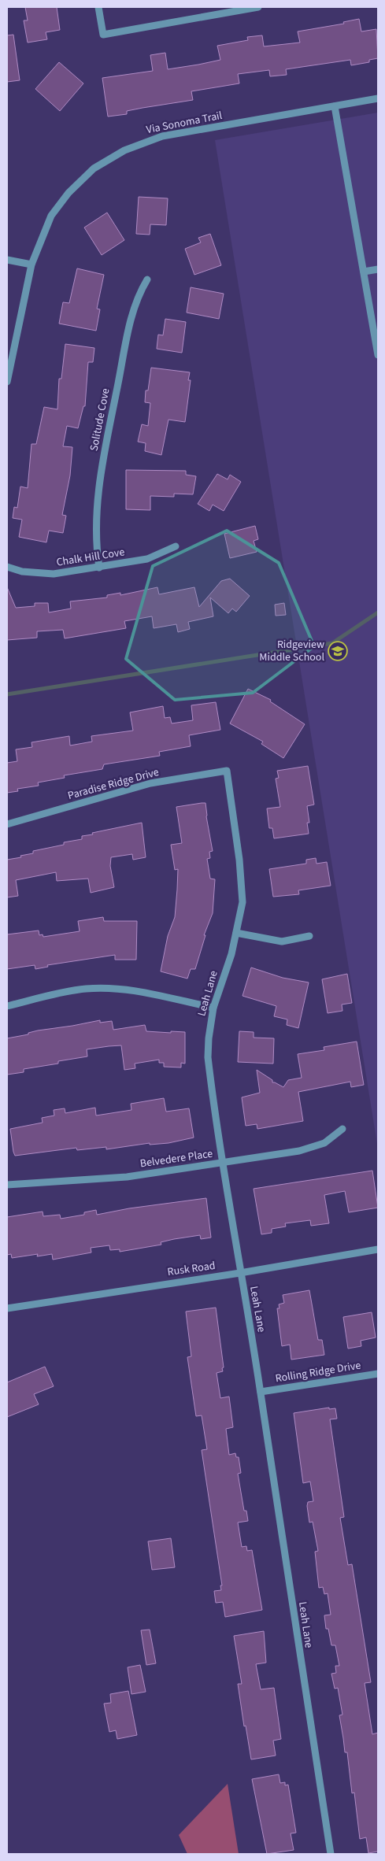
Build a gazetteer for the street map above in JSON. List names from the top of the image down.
{
  "streets": {
    "street": [
      "Via Sonoma Trail",
      "Solitude Cove",
      "Chalk Hill Cove",
      "Paradise Ridge Drive",
      "Leah Lane",
      "Belvedere Place",
      "Rusk Road",
      "Rolling Ridge Drive"
    ]
  },
  "crossings": [
    ["Solitude Cove", "Chalk Hill Cove"],
    ["Paradise Ridge Drive", "Leah Lane"],
    ["Leah Lane", "Belvedere Place"],
    ["Leah Lane", "Rusk Road"],
    ["Leah Lane", "Rolling Ridge Drive"]
  ],
  "places": {
    "school or university": ["Ridgeview Middle School"]
  }
}
